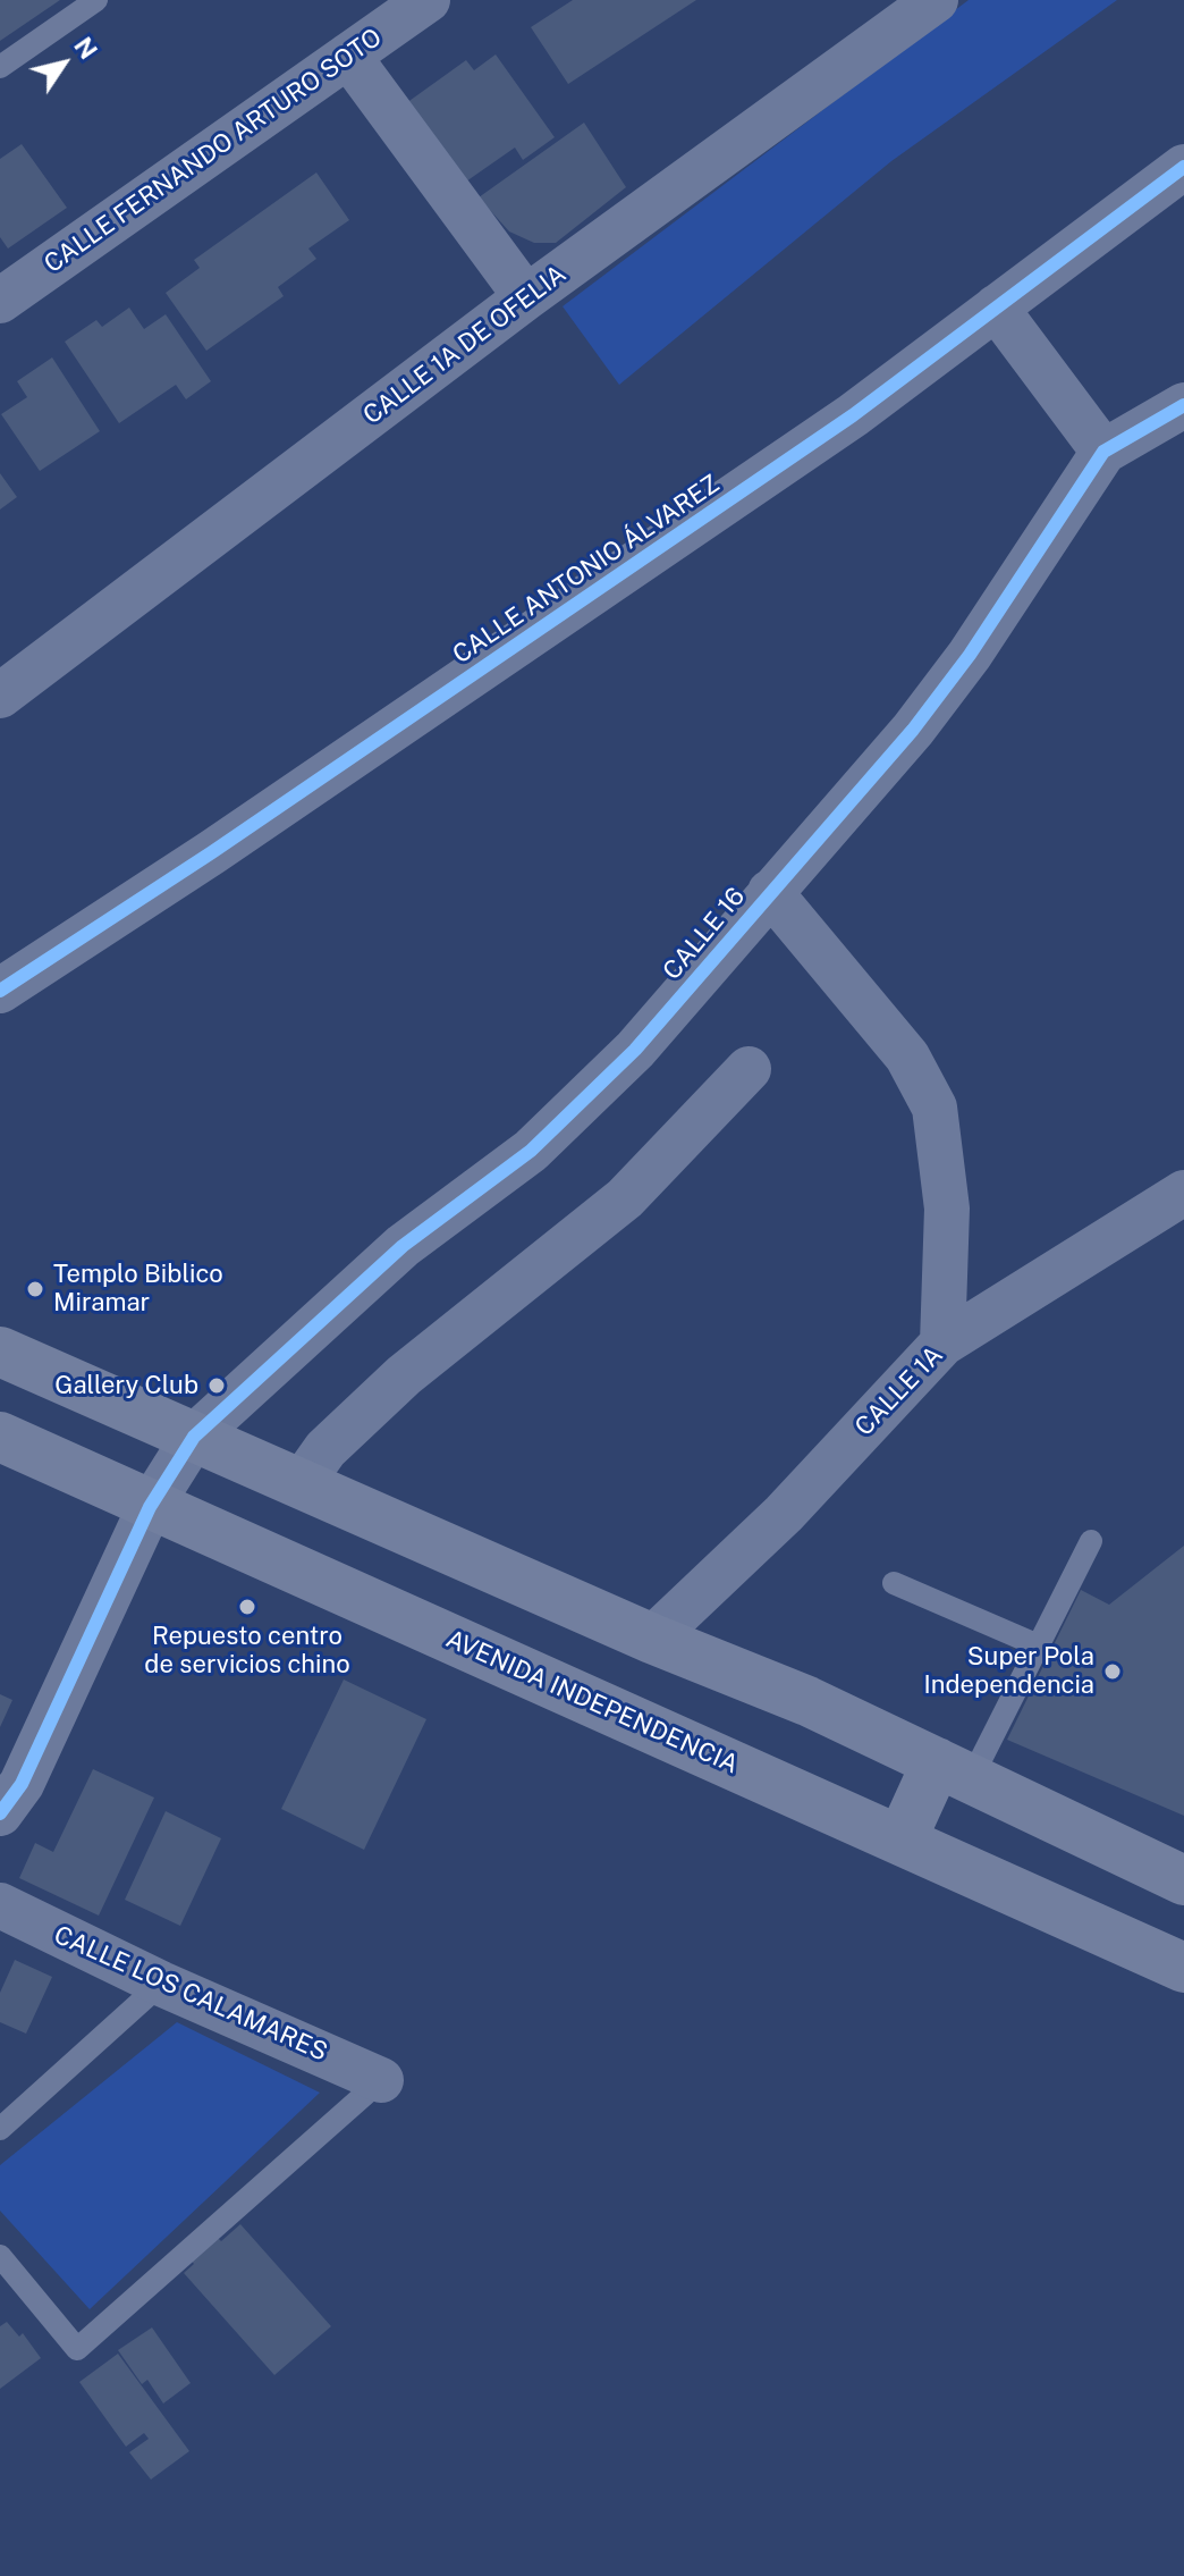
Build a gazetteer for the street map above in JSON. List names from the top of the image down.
{
  "streets": {
    "main road": ["AVENIDA INDEPENDENCIA"],
    "street": [
      "CALLE FERNANDO ARTURO SOTO",
      "CALLE 1A DE OFELIA",
      "CALLE ANTONIO ÁLVAREZ",
      "CALLE 16",
      "CALLE 1A",
      "CALLE LOS CALAMARES"
    ]
  },
  "crossings": [
    ["CALLE 16", "AVENIDA INDEPENDENCIA"]
  ],
  "places": [
    "Templo Biblico Miramar",
    "Gallery Club",
    "Repuesto centro de servicios chino",
    "Super Pola Independencia"
  ],
  "north": "top right"
}
